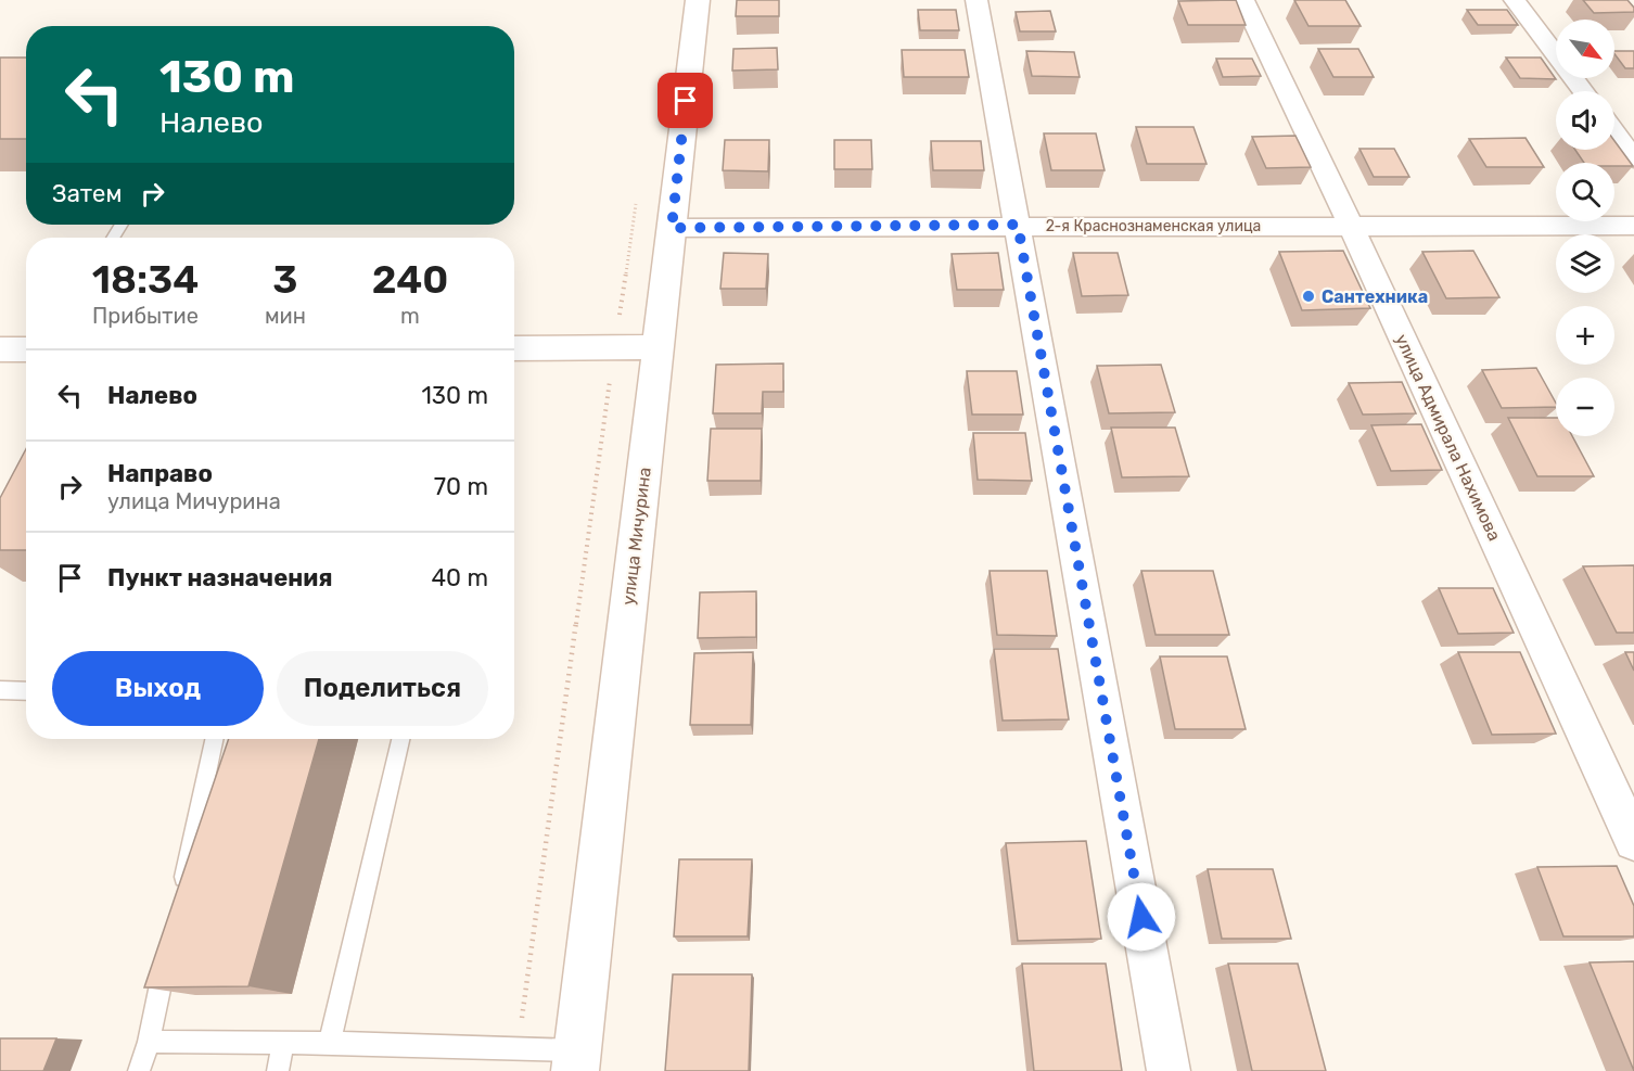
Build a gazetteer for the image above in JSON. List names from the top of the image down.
{
  "streets": {
    "street": ["2-я Краснознаменская улица", "улица Адмирала Нахимова", "улица Мичурина"]
  },
  "crossings": [
    ["2-я Краснознаменская улица", "улица Адмирала Нахимова"],
    ["2-я Краснознаменская улица", "улица Мичурина"]
  ],
  "places": ["Сантехника"],
  "north": "bottom right",
  "page": {
    "map_buttons": ["+", "−"],
    "turn": ["130 m", "Налево"],
    "then": "Затем",
    "eta": [
      "18:34",
      "Прибытие",
      "3",
      "мин",
      "240",
      "m"
    ],
    "list": [
      {
        "name": "Налево",
        "value": "130 m"
      },
      {
        "name": "Направо",
        "note": "улица Мичурина",
        "value": "70 m"
      },
      {
        "name": "Пункт назначения",
        "value": "40 m"
      }
    ],
    "buttons": ["Выход", "Поделиться"]
  }
}
